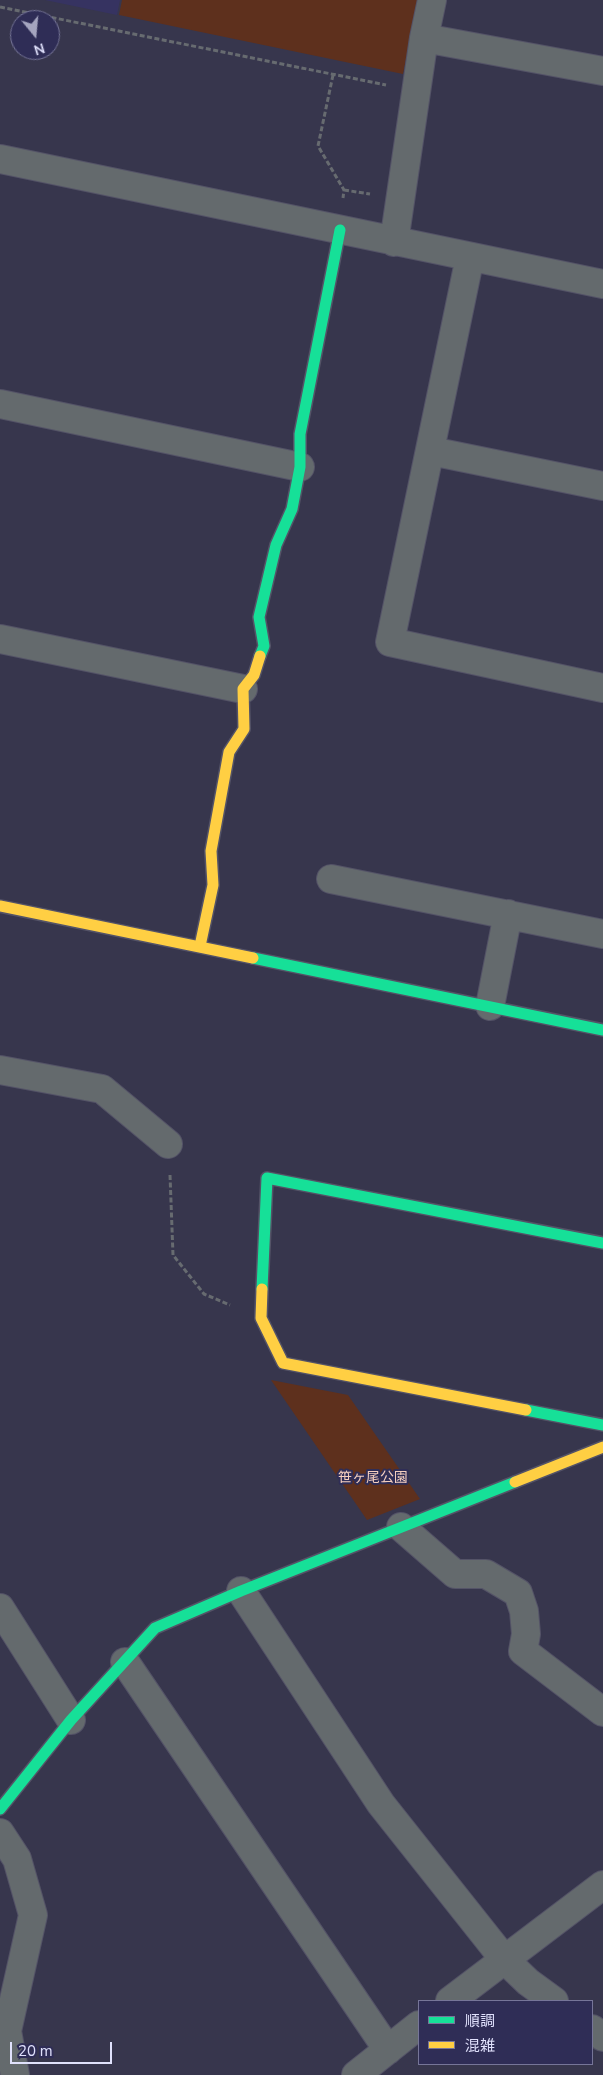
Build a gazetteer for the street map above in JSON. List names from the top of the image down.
{
  "parks": ["笹ヶ尾公園"],
  "legend": ["順調", "混雑"],
  "scale_bar": "20 m",
  "north": "bottom"
}
